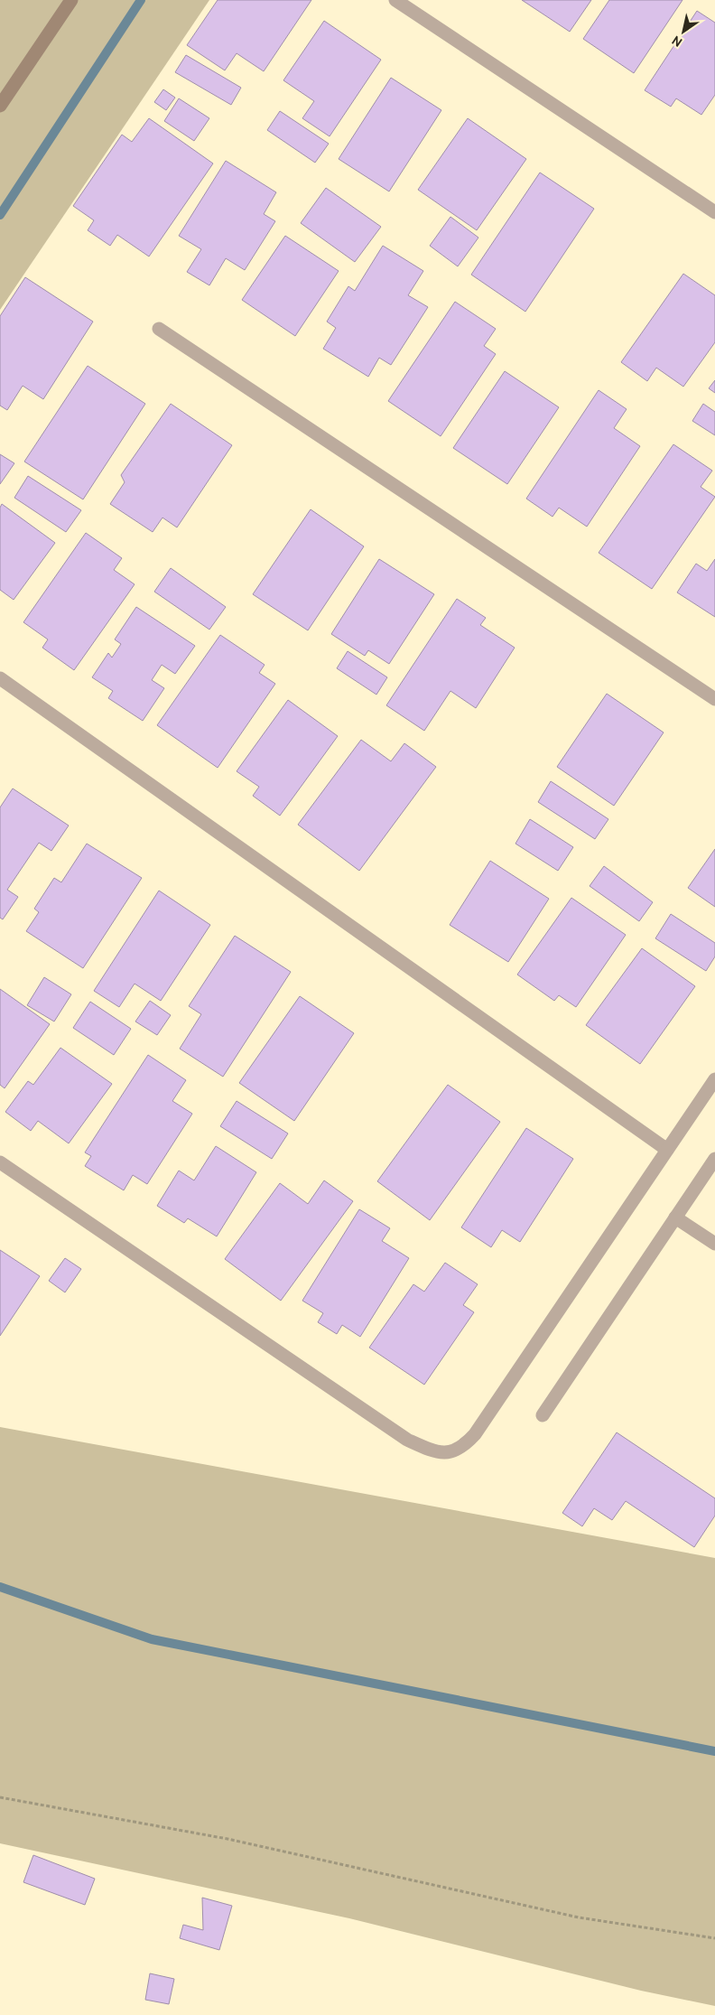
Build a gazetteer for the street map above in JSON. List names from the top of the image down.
{
  "north": "bottom left"
}
